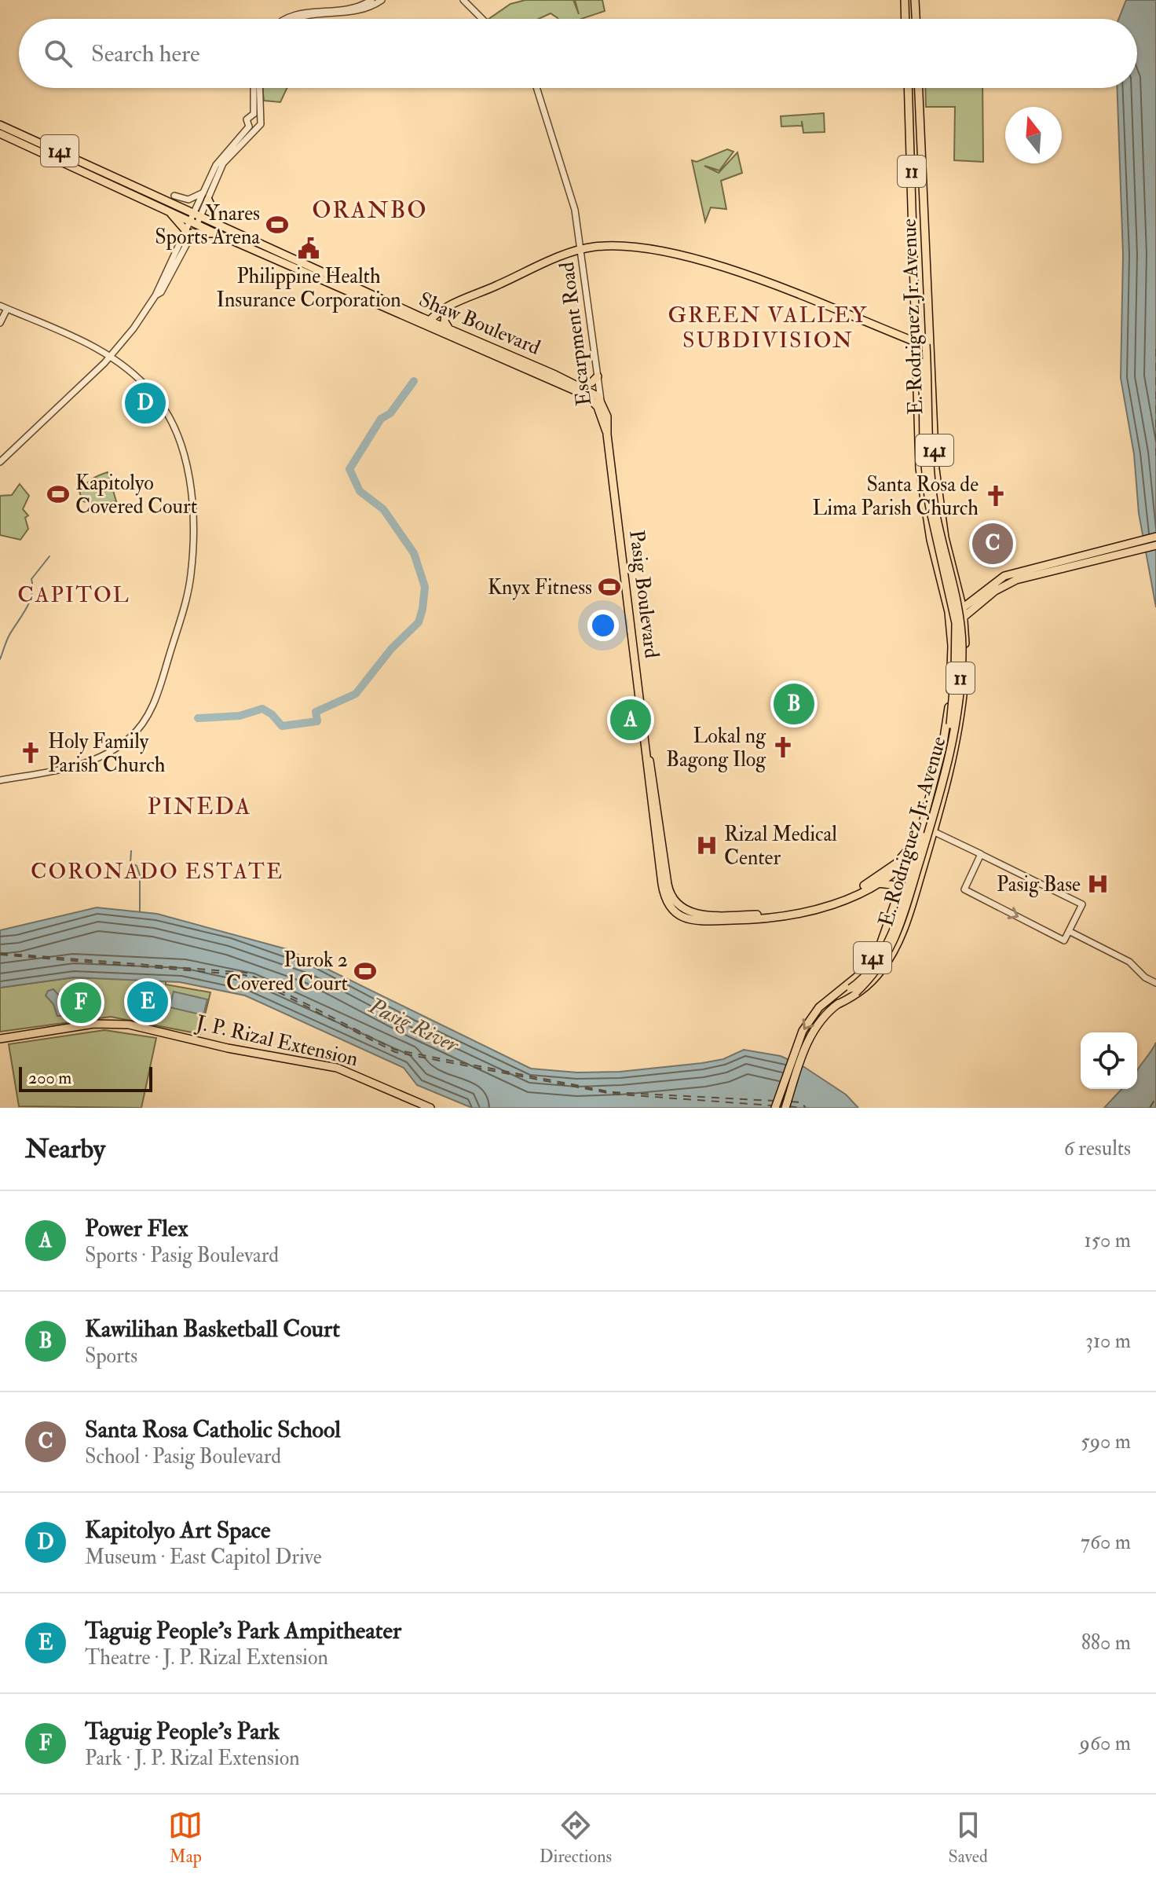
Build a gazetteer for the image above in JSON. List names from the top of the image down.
{
  "streets": {
    "main road": [
      "141",
      "11",
      "E. Rodriguez Jr. Avenue",
      "Shaw Boulevard",
      "Pasig Boulevard",
      "J. P. Rizal Extension"
    ],
    "street": ["Escarpment Road"]
  },
  "crossings": [
    ["11", "E. Rodriguez Jr. Avenue"],
    ["E. Rodriguez Jr. Avenue", "Pasig Boulevard"],
    ["Shaw Boulevard", "Escarpment Road"],
    ["Shaw Boulevard", "Pasig Boulevard"],
    ["Escarpment Road", "Pasig Boulevard"]
  ],
  "districts": [
    "ORANBO",
    "GREEN VALLEY SUBDIVISION",
    "CAPITOL",
    "PINEDA",
    "CORONADO ESTATE"
  ],
  "water": ["Pasig River"],
  "places": {
    "sports": [
      "Ynares Sports Arena",
      "Kapitolyo Covered Court",
      "Knyx Fitness",
      "Purok 2 Covered Court"
    ],
    "public building": ["Philippine Health Insurance Corporation"],
    "church": ["Santa Rosa de Lima Parish Church", "Lokal ng Bagong Ilog", "Holy Family Parish Church"],
    "hospital": ["Rizal Medical Center", "Pasig Base"]
  },
  "scale_bar": "200 m",
  "north": "top",
  "page": {
    "search": "Search here",
    "pins": [
      "D",
      "C",
      "B",
      "A",
      "E",
      "F"
    ],
    "scale": "200 m",
    "heading": ["Nearby", "6 results"],
    "list": [
      {
        "mark": "A",
        "name": "Power Flex",
        "note": "Sports · Pasig Boulevard",
        "value": "150 m"
      },
      {
        "mark": "B",
        "name": "Kawilihan Basketball Court",
        "note": "Sports",
        "value": "310 m"
      },
      {
        "mark": "C",
        "name": "Santa Rosa Catholic School",
        "note": "School · Pasig Boulevard",
        "value": "590 m"
      },
      {
        "mark": "D",
        "name": "Kapitolyo Art Space",
        "note": "Museum · East Capitol Drive",
        "value": "760 m"
      },
      {
        "mark": "E",
        "name": "Taguig People's Park Ampitheater",
        "note": "Theatre · J. P. Rizal Extension",
        "value": "880 m"
      },
      {
        "mark": "F",
        "name": "Taguig People's Park",
        "note": "Park · J. P. Rizal Extension",
        "value": "960 m"
      }
    ],
    "nav": ["Map", "Directions", "Saved"]
  }
}
